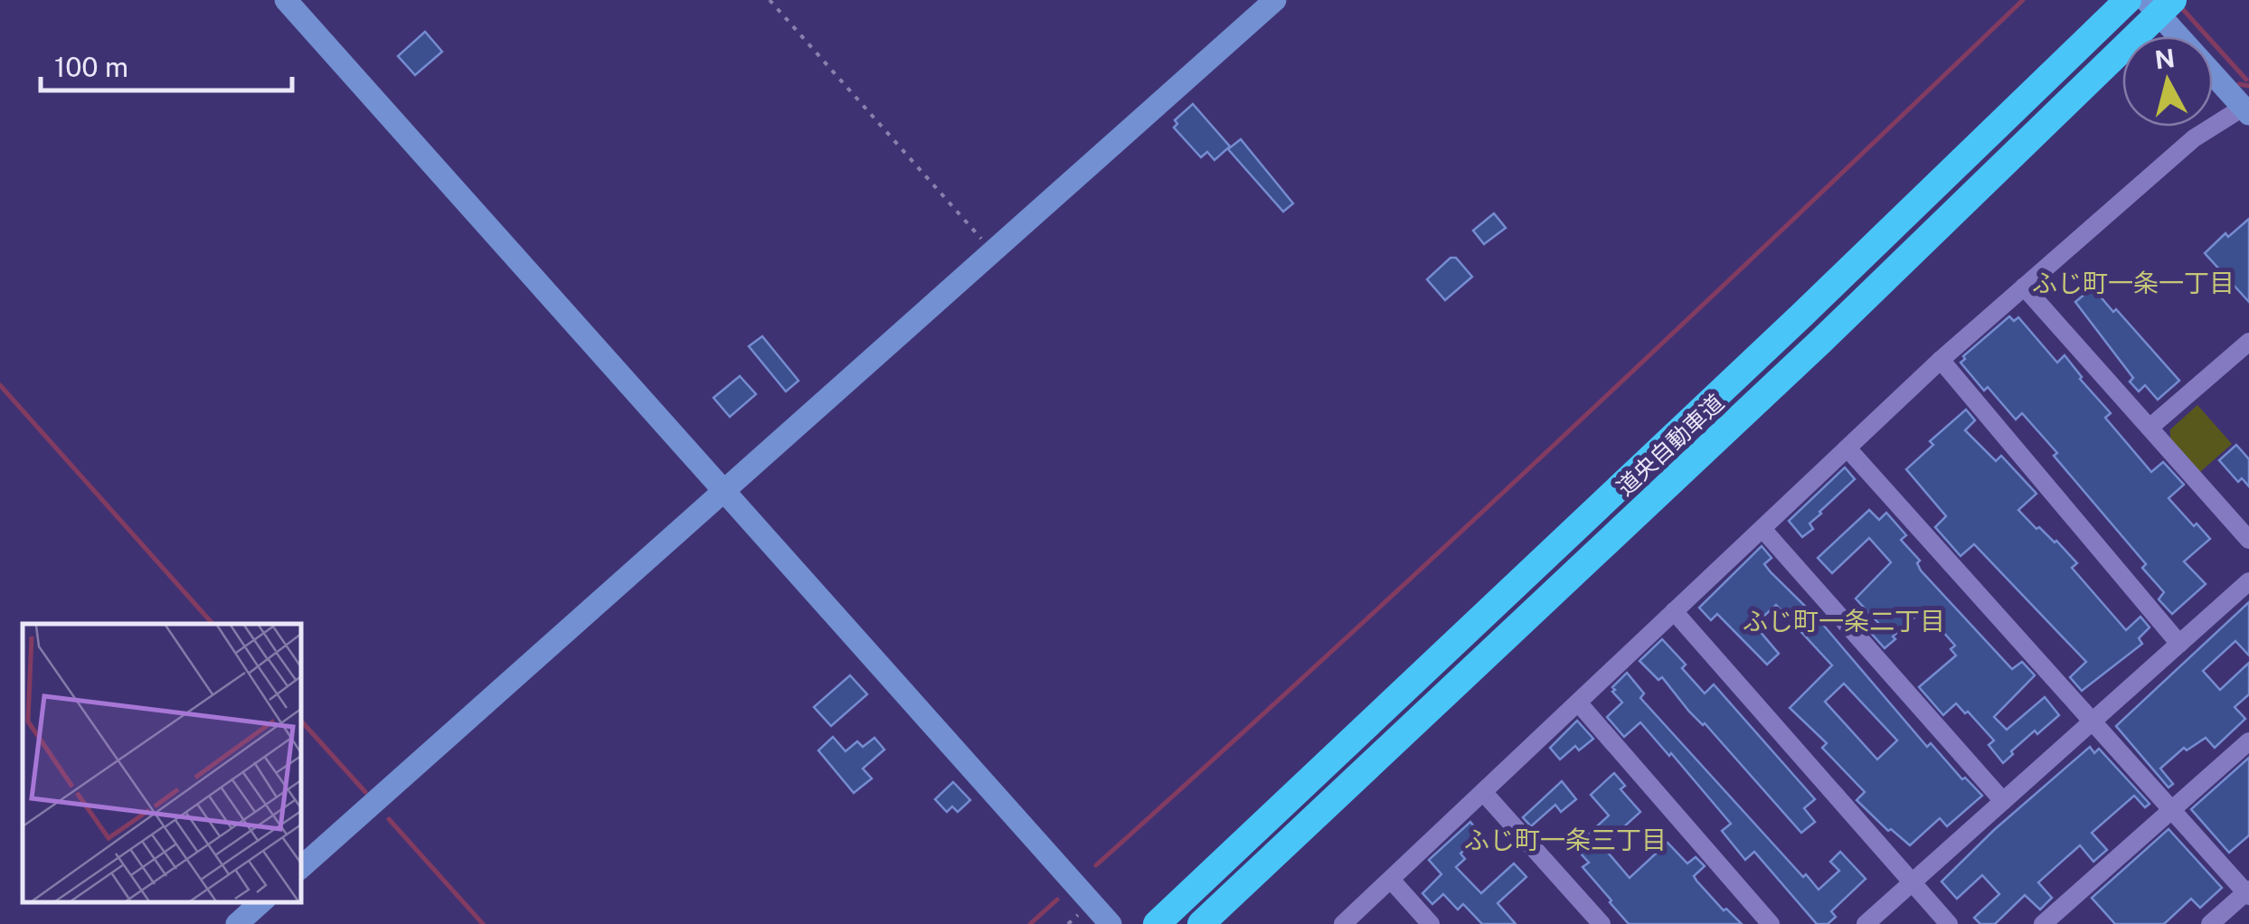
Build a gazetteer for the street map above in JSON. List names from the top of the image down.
{
  "streets": {
    "highway": ["道央自動車道"]
  },
  "districts": ["ふじ町一条一丁目", "ふじ町一条二丁目", "ふじ町一条三丁目"],
  "scale_bar": "100 m",
  "north": "top"
}
